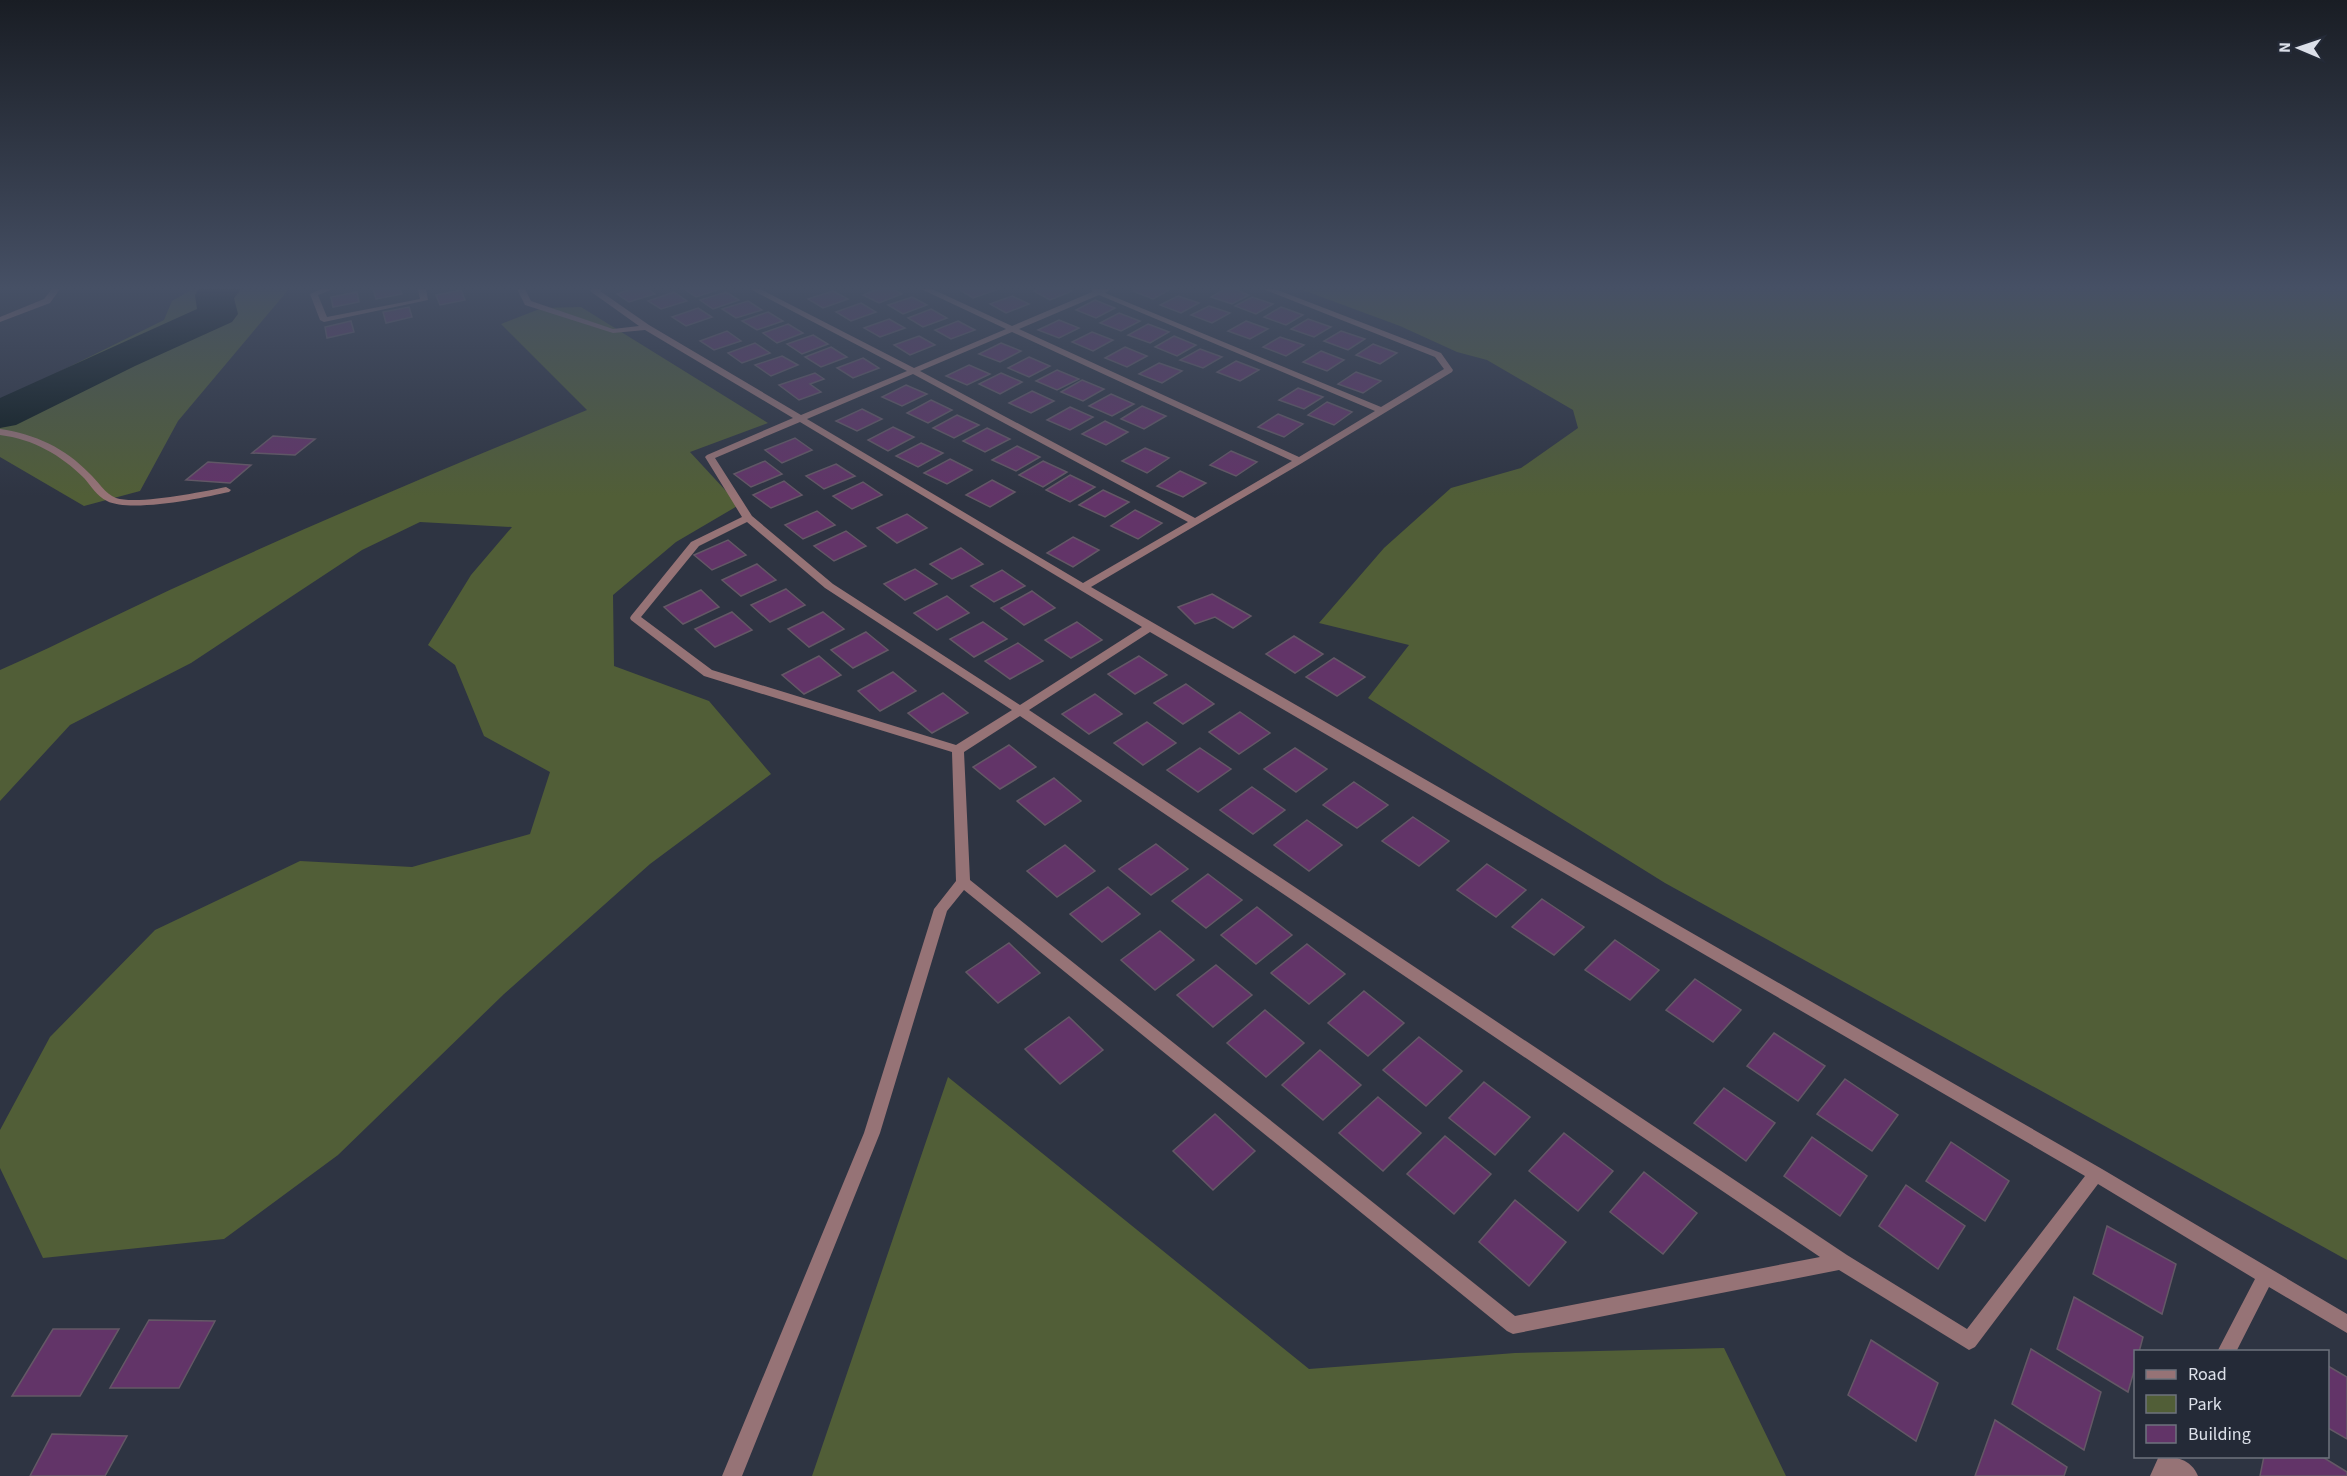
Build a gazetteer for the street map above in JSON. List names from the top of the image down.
{
  "legend": ["Road", "Park", "Building"],
  "north": "left"
}
